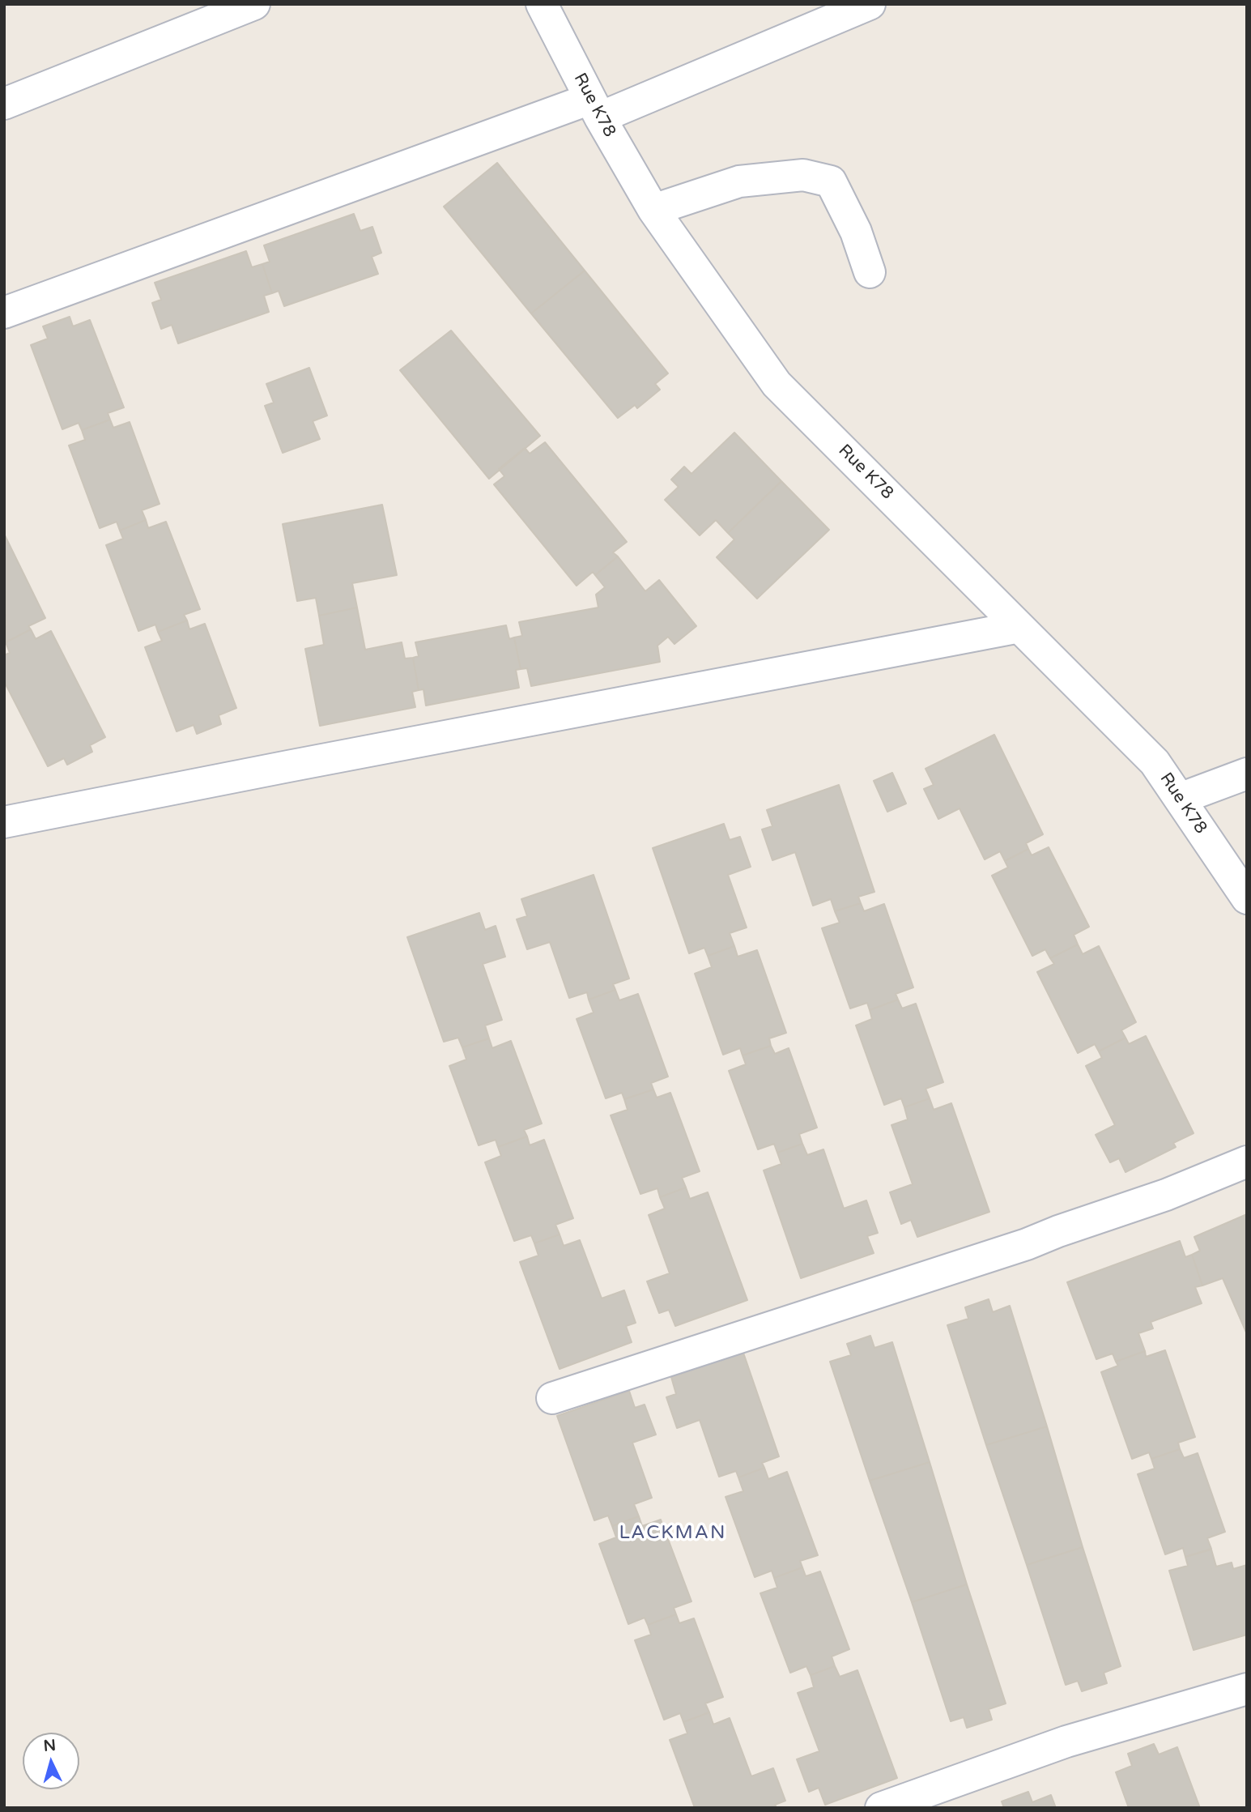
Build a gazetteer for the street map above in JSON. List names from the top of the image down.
{
  "streets": {
    "street": ["Rue K78"]
  },
  "districts": ["LACKMAN"],
  "north": "top"
}
